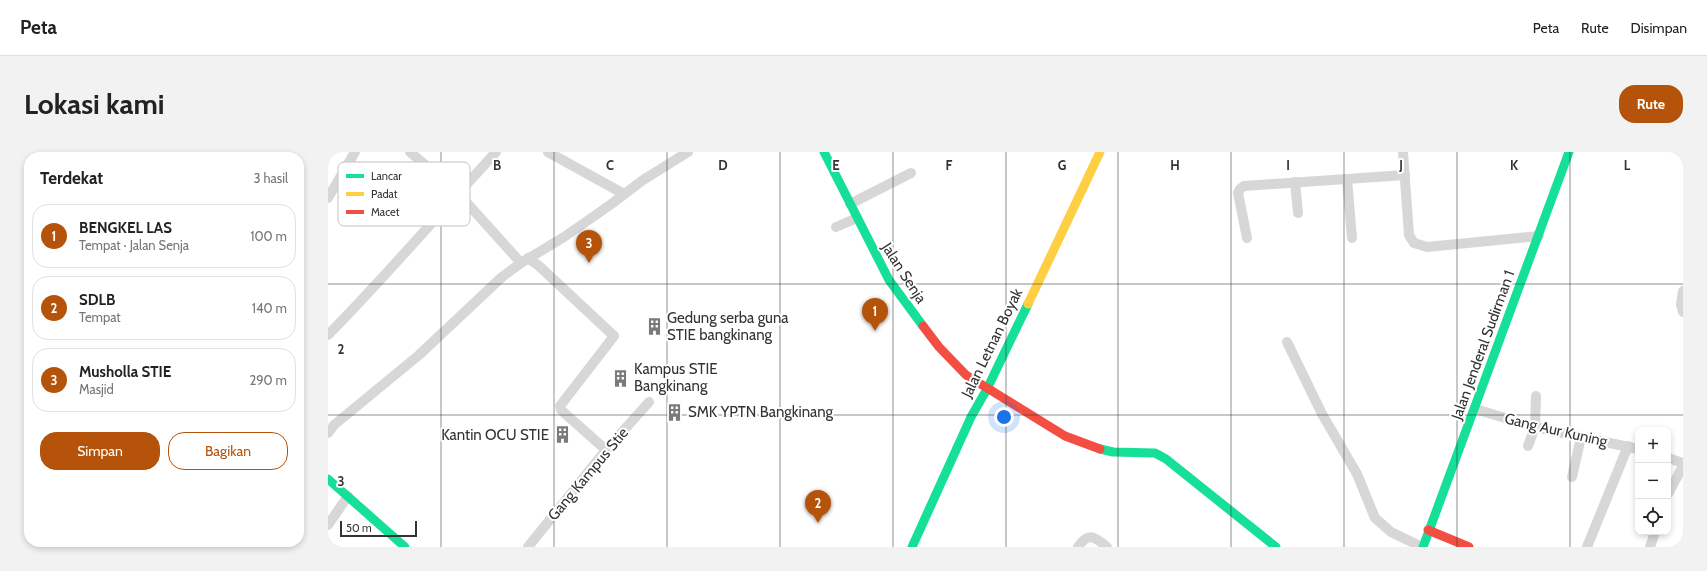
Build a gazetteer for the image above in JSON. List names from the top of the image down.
{
  "streets": {
    "street": [
      "Jalan Senja",
      "Jalan Letnan Boyak",
      "Jalan Jenderal Sudirman 1",
      "Gang Aur Kuning",
      "Gang Kampus Stie"
    ]
  },
  "crossings": [
    ["Jalan Senja", "Jalan Letnan Boyak"],
    ["Jalan Jenderal Sudirman 1", "Gang Aur Kuning"]
  ],
  "places": {
    "building": [
      "Gedung serba guna STIE bangkinang",
      "Kampus STIE Bangkinang",
      "SMK YPTN Bangkinang",
      "Kantin OCU STIE"
    ]
  },
  "legend": ["Lancar", "Padat", "Macet"],
  "scale_bar": "50 m",
  "page": {
    "header": "Peta",
    "nav": ["Peta", "Rute", "Disimpan"],
    "buttons": [
      "Rute",
      ["Simpan", "Bagikan"]
    ],
    "title": "Lokasi kami",
    "heading": ["Terdekat", "3 hasil"],
    "list": [
      {
        "mark": "1",
        "name": "BENGKEL LAS",
        "note": "Tempat · Jalan Senja",
        "value": "100 m"
      },
      {
        "mark": "2",
        "name": "SDLB",
        "note": "Tempat",
        "value": "140 m"
      },
      {
        "mark": "3",
        "name": "Musholla STIE",
        "note": "Masjid",
        "value": "290 m"
      }
    ],
    "pins": ["3", "1", "2"],
    "map_buttons": ["+", "−"],
    "scale": "50 m"
  },
  "grid": {
    "columns": [
      "B",
      "C",
      "D",
      "E",
      "F",
      "G",
      "H",
      "I",
      "J",
      "K",
      "L"
    ],
    "rows": ["2", "3"]
  }
}
